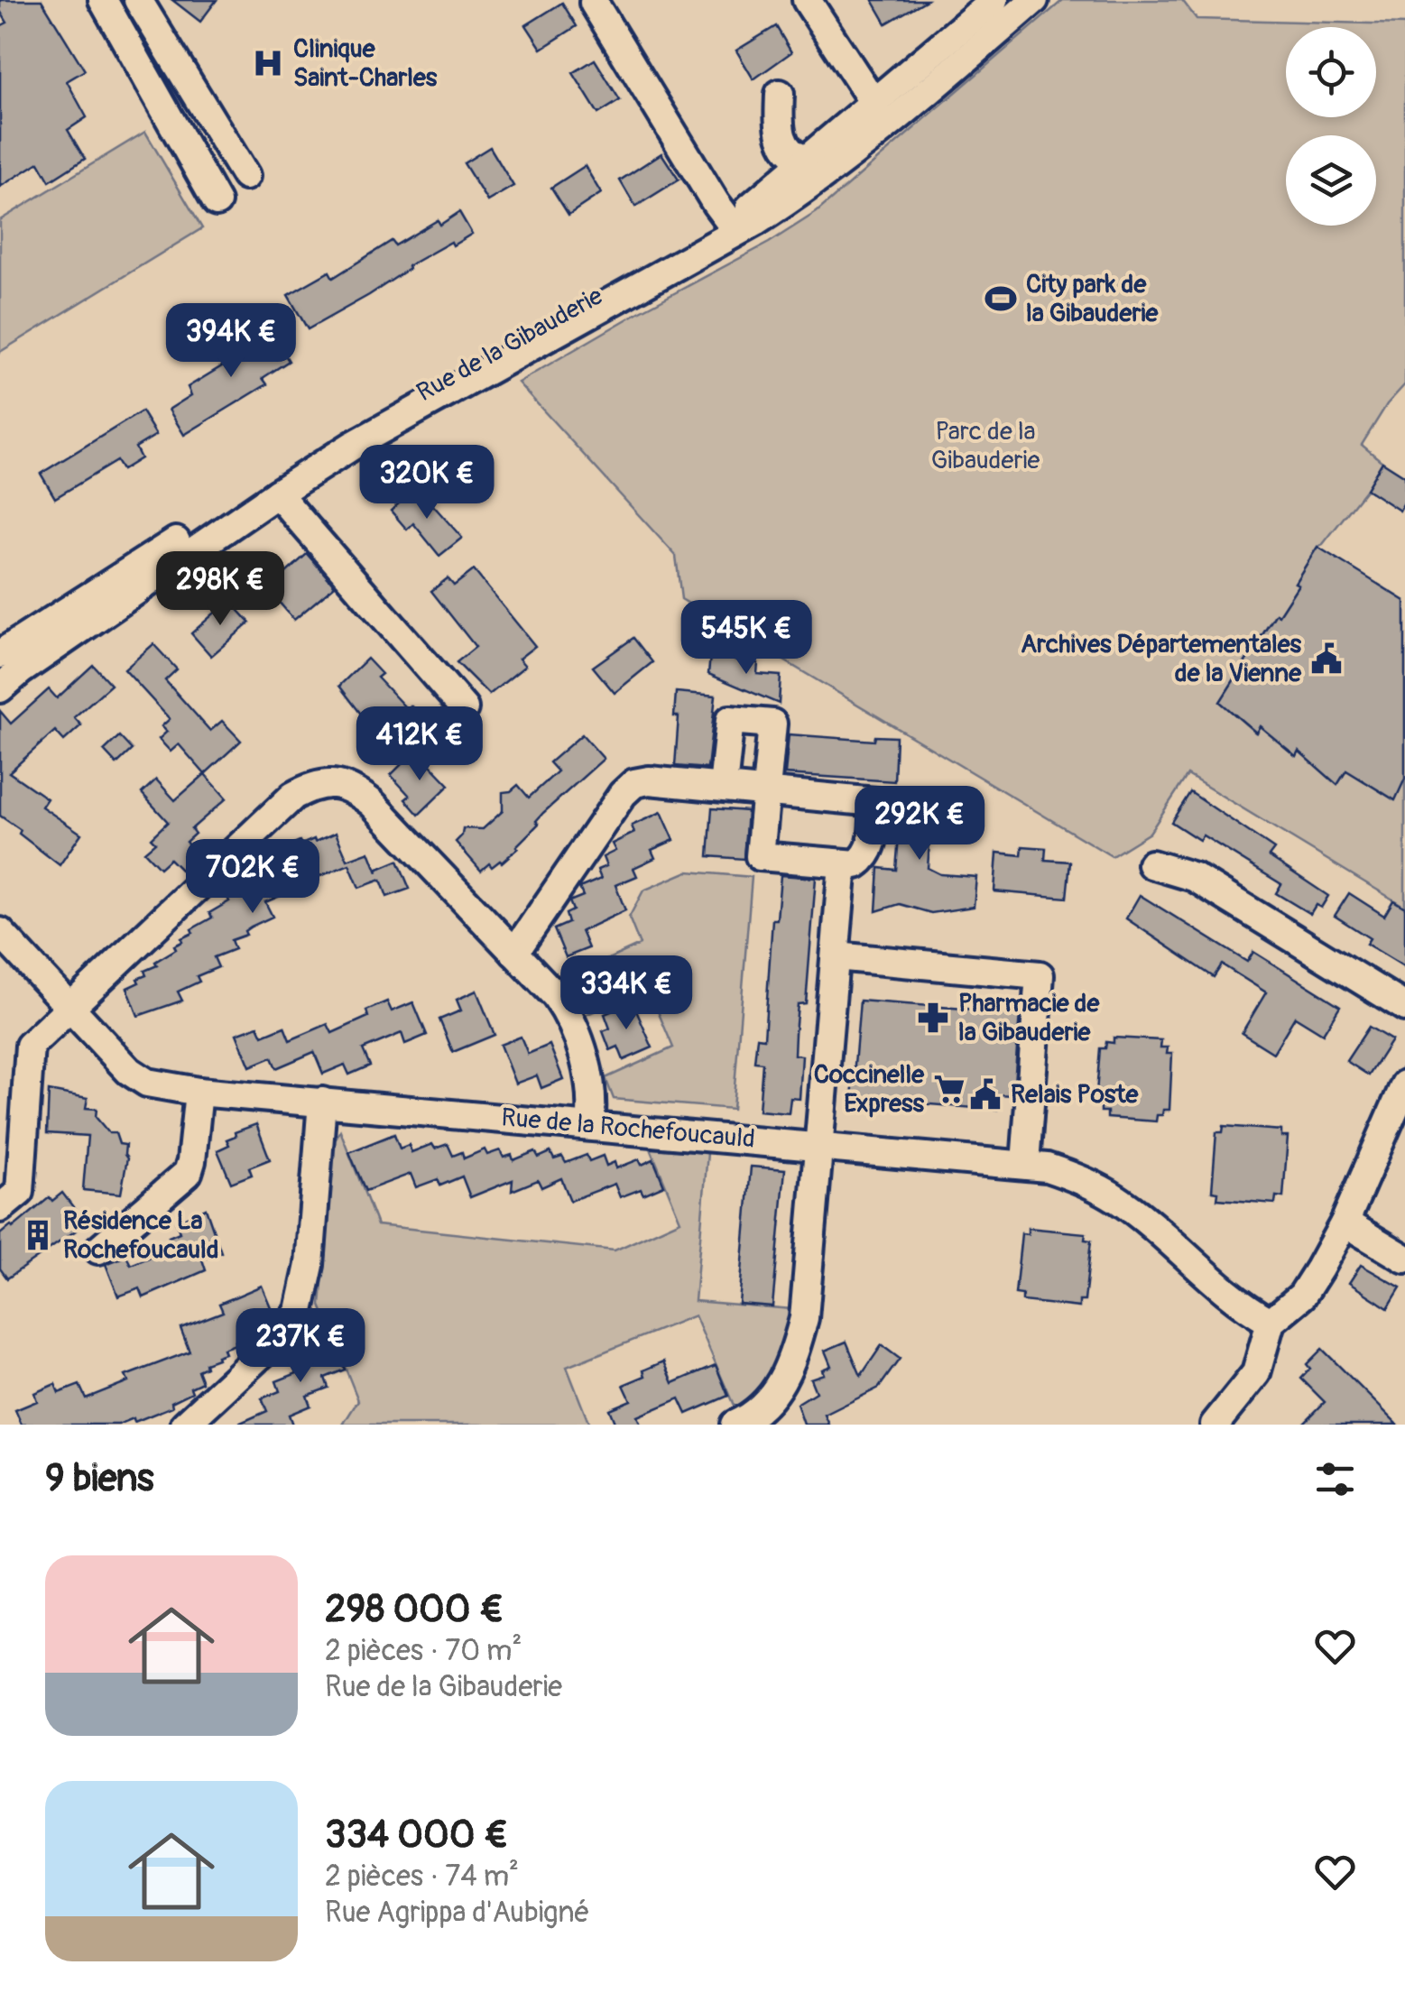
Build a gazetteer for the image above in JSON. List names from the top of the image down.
{
  "streets": {
    "street": ["Rue de la Gibauderie", "Rue de la Rochefoucauld"]
  },
  "parks": ["Parc de la Gibauderie"],
  "places": {
    "hospital": ["Clinique Saint-Charles"],
    "sports": ["City park de la Gibauderie"],
    "public building": ["Archives Départementales de la Vienne", "Relais Poste"],
    "pharmacy": ["Pharmacie de la Gibauderie"],
    "supermarket": ["Coccinelle Express"],
    "building": ["Résidence La Rochefoucauld"]
  },
  "page": {
    "price": [
      "394K €",
      "320K €",
      "298K €",
      "545K €",
      "412K €",
      "292K €",
      "702K €",
      "334K €",
      "237K €"
    ],
    "heading": "9 biens",
    "list": [
      {
        "name": "298 000 €",
        "note": "2 pièces · 70 m² · Rue de la Gibauderie"
      },
      {
        "name": "334 000 €",
        "note": "2 pièces · 74 m² · Rue Agrippa d'Aubigné"
      }
    ]
  }
}
